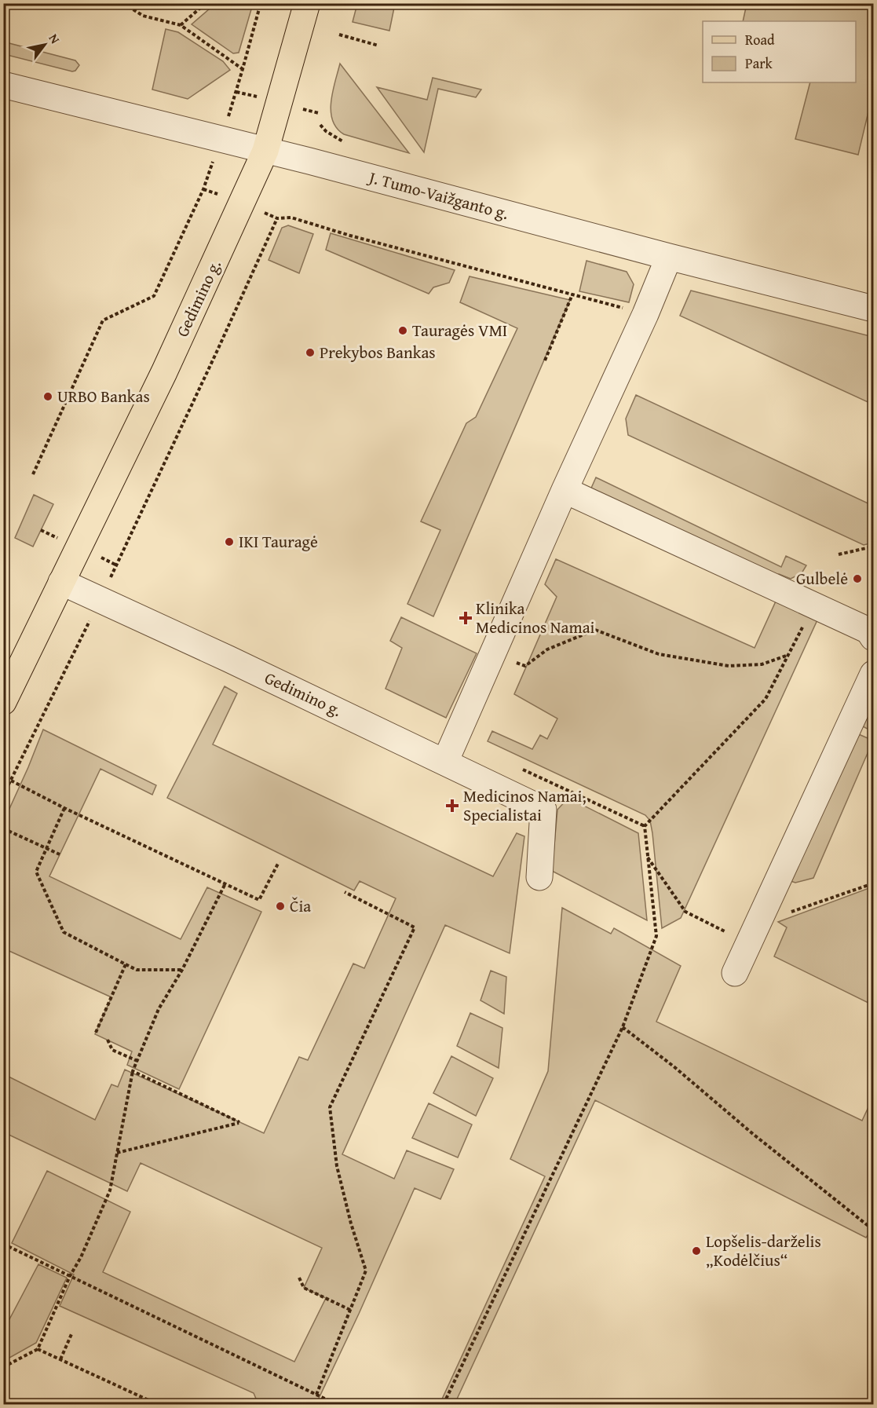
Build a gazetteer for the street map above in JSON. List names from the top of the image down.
{
  "streets": {
    "main road": ["Gedimino g."],
    "street": ["J. Tumo-Vaižganto g."]
  },
  "crossings": [
    ["J. Tumo-Vaižganto g.", "Gedimino g."]
  ],
  "places": {
    "other": [
      "Tauragės VMI",
      "Prekybos Bankas",
      "URBO Bankas",
      "IKI Tauragė",
      "Gulbelė",
      "Čia",
      "Lopšelis-darželis „Kodėlčius“"
    ],
    "health": ["Klinika Medicinos Namai", "Medicinos Namai, Specialistai"]
  },
  "legend": ["Road", "Park"],
  "north": "top right"
}
